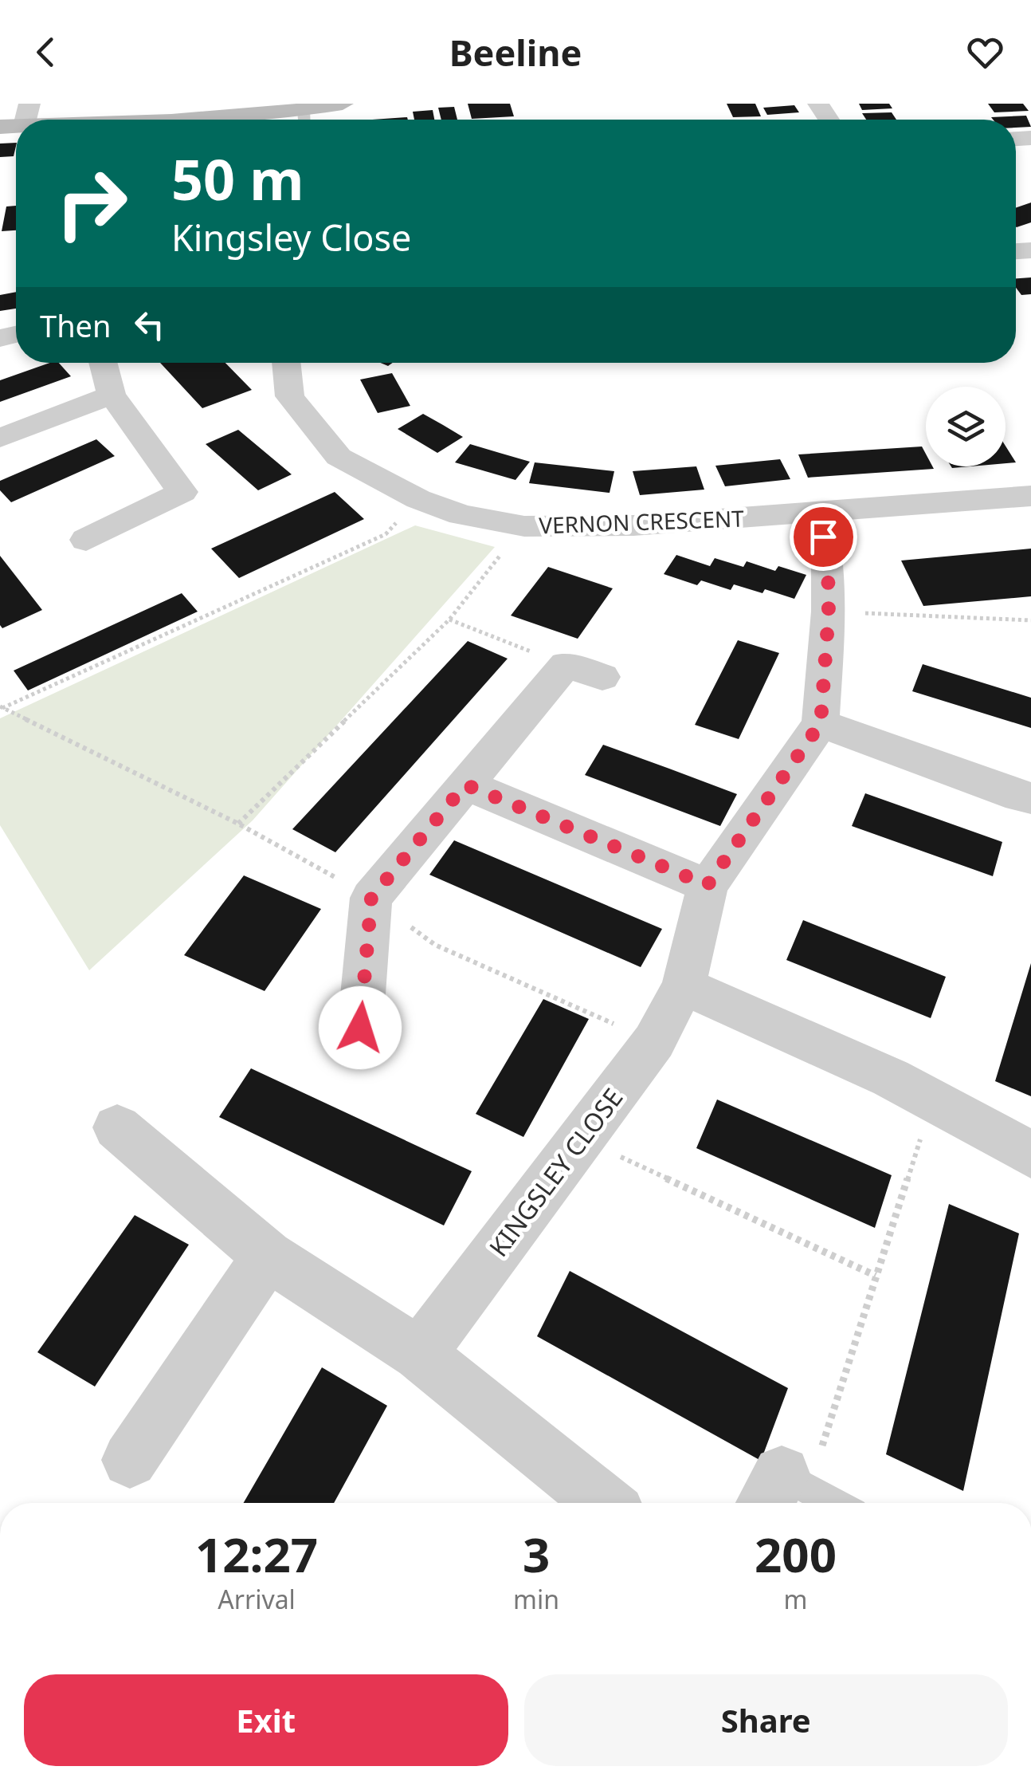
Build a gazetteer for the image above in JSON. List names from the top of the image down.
{
  "streets": {
    "street": ["VERNON CRESCENT", "KINGSLEY CLOSE"]
  },
  "page": {
    "header": "Beeline",
    "turn": ["50 m", "Kingsley Close"],
    "then": "Then",
    "eta": [
      "12:27",
      "Arrival",
      "3",
      "min",
      "200",
      "m"
    ],
    "buttons": ["Exit", "Share"]
  }
}
